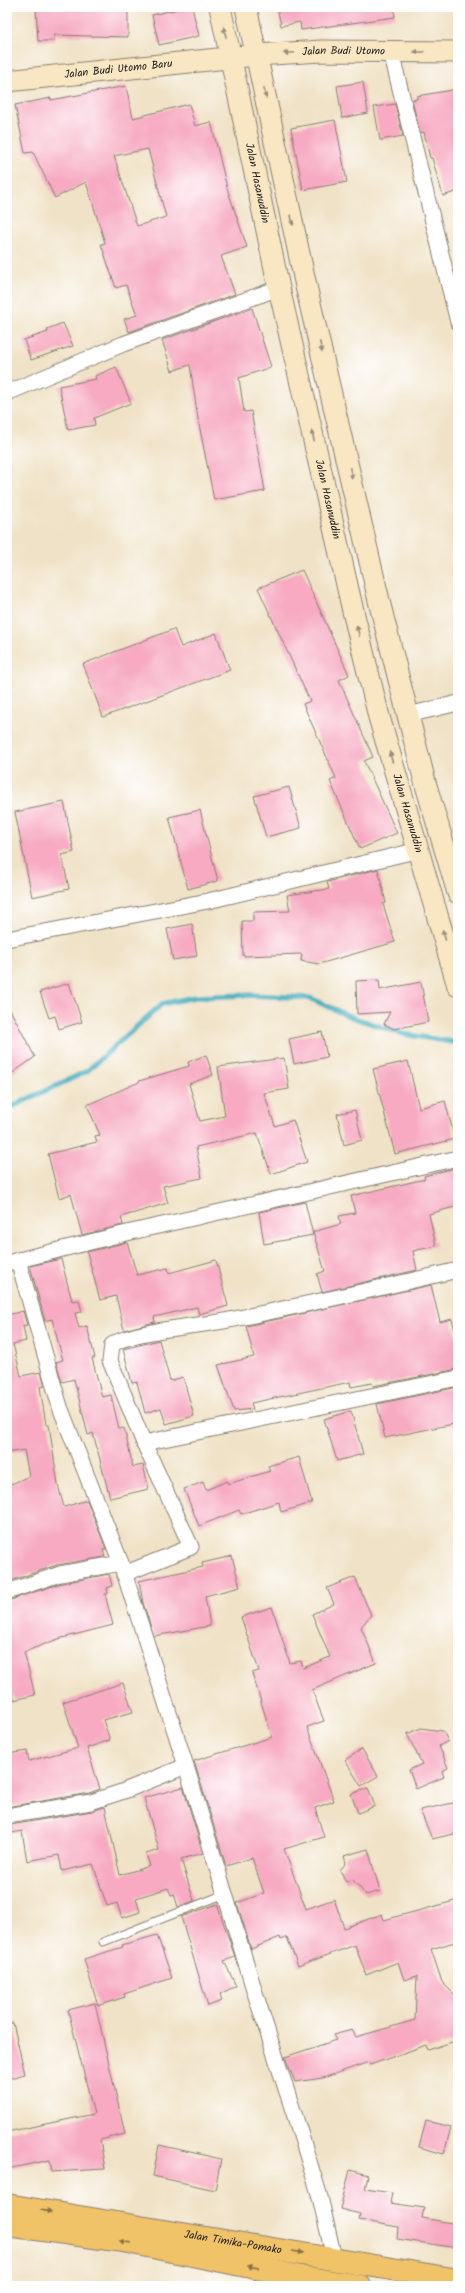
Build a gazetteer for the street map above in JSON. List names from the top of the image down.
{
  "streets": {
    "highway": ["Jalan Timika-Pomako"],
    "street": ["Jalan Budi Utomo", "Jalan Budi Utomo Baru", "Jalan Hasanuddin"]
  },
  "crossings": [
    ["Jalan Budi Utomo", "Jalan Budi Utomo Baru"],
    ["Jalan Budi Utomo", "Jalan Hasanuddin"],
    ["Jalan Budi Utomo Baru", "Jalan Hasanuddin"]
  ],
  "one_way": ["Jalan Budi Utomo"]
}
